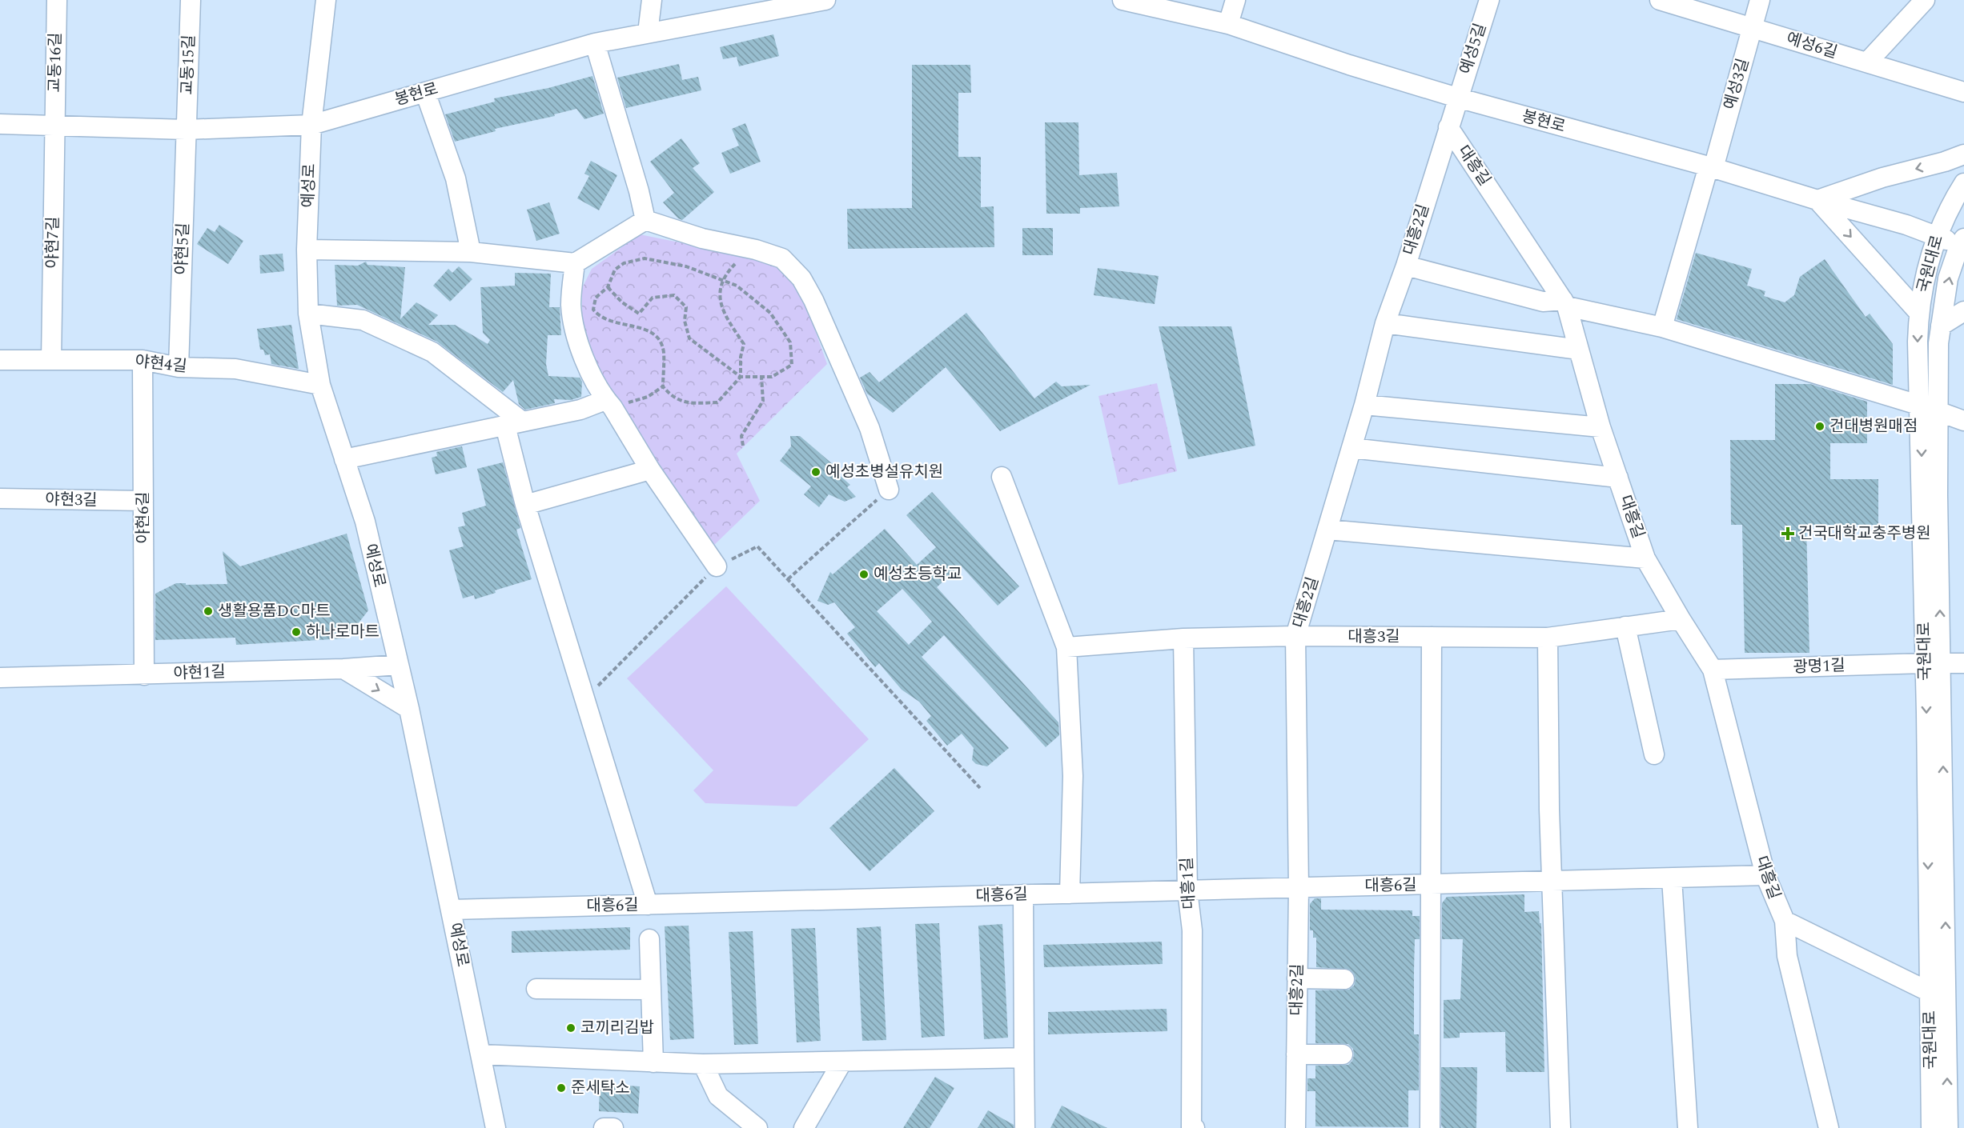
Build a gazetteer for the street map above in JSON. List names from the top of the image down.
{
  "streets": {
    "street": [
      "예성6길",
      "예성5길",
      "교동16길",
      "교동15길",
      "예성3길",
      "봉현로",
      "대흥길",
      "예성로",
      "대흥2길",
      "야현7길",
      "야현5길",
      "국원대로",
      "야현4길",
      "야현3길",
      "야현6길",
      "대흥3길",
      "광명1길",
      "야현1길",
      "대흥1길",
      "대흥6길"
    ]
  },
  "crossings": [
    ["예성6길", "예성3길"],
    ["예성5길", "봉현로"],
    ["예성5길", "대흥2길"],
    ["교동16길", "봉현로"],
    ["교동16길", "야현7길"],
    ["교동15길", "봉현로"],
    ["교동15길", "야현5길"],
    ["예성3길", "봉현로"],
    ["봉현로", "예성로"],
    ["봉현로", "대흥2길"],
    ["봉현로", "야현7길"],
    ["봉현로", "야현5길"],
    ["봉현로", "국원대로"],
    ["대흥길", "대흥2길"],
    ["대흥길", "대흥3길"],
    ["대흥길", "광명1길"],
    ["대흥길", "대흥6길"],
    ["예성로", "야현4길"],
    ["예성로", "야현1길"],
    ["예성로", "대흥6길"],
    ["대흥2길", "대흥3길"],
    ["대흥2길", "대흥6길"],
    ["야현7길", "야현4길"],
    ["야현5길", "야현4길"],
    ["국원대로", "광명1길"],
    ["야현4길", "야현6길"],
    ["야현3길", "야현6길"],
    ["야현6길", "야현1길"],
    ["대흥3길", "대흥1길"],
    ["대흥1길", "대흥6길"]
  ],
  "places": {
    "other": [
      "건대병원매점",
      "예성초병설유치원",
      "예성초등학교",
      "생활용품DC마트",
      "하나로마트",
      "코끼리김밥",
      "준세탁소"
    ],
    "health": ["건국대학교충주병원"]
  }
}
